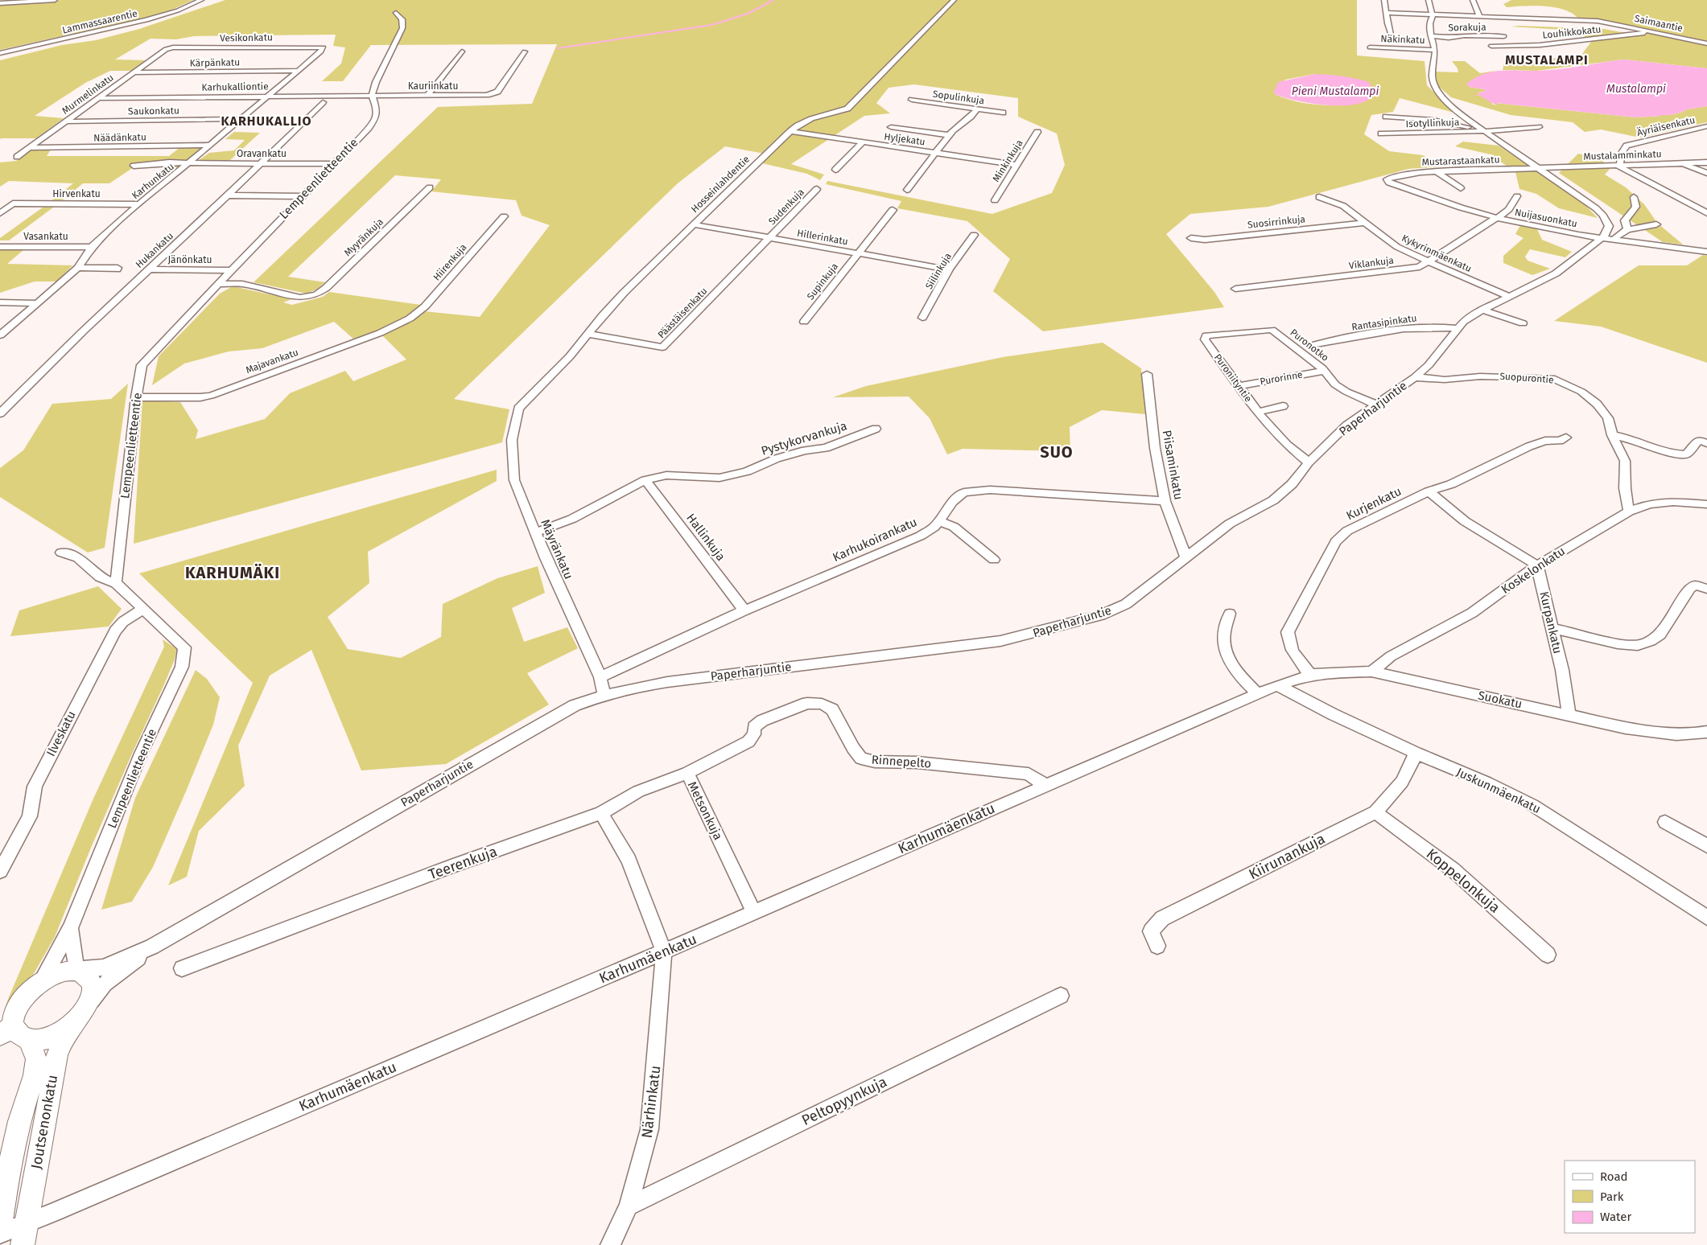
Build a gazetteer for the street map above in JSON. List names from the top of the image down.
{
  "streets": {
    "main road": ["Joutsenonkatu"],
    "street": [
      "Lammassaarentie",
      "Saimaantie",
      "Sorakuja",
      "Louhikkokatu",
      "Vesikonkatu",
      "Näkinkatu",
      "Kärpänkatu",
      "Kauriinkatu",
      "Karhukalliontie",
      "Murmelinkatu",
      "Sopulinkuja",
      "Saukonkatu",
      "Isotyllinkuja",
      "Äyriäisenkatu",
      "Näädänkatu",
      "Hyljekatu",
      "Oravankatu",
      "Mustalamminkatu",
      "Minkinkuja",
      "Mustarastaankatu",
      "Lempeenlietteentie",
      "Karhunkatu",
      "Hosseinlahdentie",
      "Hirvenkatu",
      "Sudenkuja",
      "Nuijasuonkatu",
      "Suosirrinkuja",
      "Vasankatu",
      "Myyränkuja",
      "Hillerinkatu",
      "Hukankatu",
      "Kykyrinmäenkatu",
      "Jänönkatu",
      "Hiirenkuja",
      "Viklankuja",
      "Siilinkuja",
      "Supinkuja",
      "Päästäisenkatu",
      "Rantasipinkatu",
      "Puronotko",
      "Majavankatu",
      "Puroniityntie",
      "Purorinne",
      "Suopurontie",
      "Paperharjuntie",
      "Pystykorvankuja",
      "Piisaminkatu",
      "Kurjenkatu",
      "Hallinkuja",
      "Karhukoirankatu",
      "Mäyränkatu",
      "Koskelonkatu",
      "Kurpankatu",
      "Suokatu",
      "Ilveskatu",
      "Rinnepelto",
      "Juskunmäenkatu",
      "Metsonkuja",
      "Karhumäenkatu",
      "Kiirunankuja",
      "Teerenkuja",
      "Koppelonkuja",
      "Peltopyynkuja",
      "Närhinkatu"
    ]
  },
  "crossings": [
    ["Saimaantie", "Louhikkokatu"],
    ["Sorakuja", "Louhikkokatu"],
    ["Vesikonkatu", "Murmelinkatu"],
    ["Vesikonkatu", "Karhunkatu"],
    ["Kärpänkatu", "Murmelinkatu"],
    ["Kärpänkatu", "Karhunkatu"],
    ["Kauriinkatu", "Karhukalliontie"],
    ["Kauriinkatu", "Lempeenlietteentie"],
    ["Karhukalliontie", "Murmelinkatu"],
    ["Karhukalliontie", "Lempeenlietteentie"],
    ["Karhukalliontie", "Karhunkatu"],
    ["Murmelinkatu", "Saukonkatu"],
    ["Murmelinkatu", "Näädänkatu"],
    ["Saukonkatu", "Karhunkatu"],
    ["Äyriäisenkatu", "Mustalamminkatu"],
    ["Näädänkatu", "Karhunkatu"],
    ["Hyljekatu", "Minkinkuja"],
    ["Hyljekatu", "Hosseinlahdentie"],
    ["Oravankatu", "Lempeenlietteentie"],
    ["Oravankatu", "Karhunkatu"],
    ["Oravankatu", "Hukankatu"],
    ["Mustalamminkatu", "Mustarastaankatu"],
    ["Mustarastaankatu", "Nuijasuonkatu"],
    ["Lempeenlietteentie", "Myyränkuja"],
    ["Lempeenlietteentie", "Jänönkatu"],
    ["Lempeenlietteentie", "Majavankatu"],
    ["Lempeenlietteentie", "Paperharjuntie"],
    ["Lempeenlietteentie", "Ilveskatu"],
    ["Lempeenlietteentie", "Joutsenonkatu"],
    ["Karhunkatu", "Hirvenkatu"],
    ["Karhunkatu", "Vasankatu"],
    ["Hosseinlahdentie", "Hillerinkatu"],
    ["Hosseinlahdentie", "Päästäisenkatu"],
    ["Hosseinlahdentie", "Mäyränkatu"],
    ["Sudenkuja", "Hillerinkatu"],
    ["Sudenkuja", "Päästäisenkatu"],
    ["Nuijasuonkatu", "Viklankuja"],
    ["Nuijasuonkatu", "Paperharjuntie"],
    ["Suosirrinkuja", "Kykyrinmäenkatu"],
    ["Hillerinkatu", "Siilinkuja"],
    ["Hillerinkatu", "Supinkuja"],
    ["Hillerinkatu", "Päästäisenkatu"],
    ["Hukankatu", "Jänönkatu"],
    ["Kykyrinmäenkatu", "Viklankuja"],
    ["Kykyrinmäenkatu", "Paperharjuntie"],
    ["Hiirenkuja", "Majavankatu"],
    ["Rantasipinkatu", "Paperharjuntie"],
    ["Puronotko", "Puroniityntie"],
    ["Puronotko", "Purorinne"],
    ["Puronotko", "Paperharjuntie"],
    ["Puroniityntie", "Purorinne"],
    ["Puroniityntie", "Paperharjuntie"],
    ["Suopurontie", "Paperharjuntie"],
    ["Suopurontie", "Koskelonkatu"],
    ["Paperharjuntie", "Piisaminkatu"],
    ["Paperharjuntie", "Mäyränkatu"],
    ["Paperharjuntie", "Joutsenonkatu"],
    ["Pystykorvankuja", "Hallinkuja"],
    ["Pystykorvankuja", "Mäyränkatu"],
    ["Piisaminkatu", "Karhukoirankatu"],
    ["Kurjenkatu", "Suokatu"],
    ["Hallinkuja", "Karhukoirankatu"],
    ["Karhukoirankatu", "Mäyränkatu"],
    ["Koskelonkatu", "Kurpankatu"],
    ["Koskelonkatu", "Suokatu"],
    ["Kurpankatu", "Suokatu"],
    ["Suokatu", "Karhumäenkatu"],
    ["Rinnepelto", "Metsonkuja"],
    ["Rinnepelto", "Karhumäenkatu"],
    ["Juskunmäenkatu", "Karhumäenkatu"],
    ["Juskunmäenkatu", "Kiirunankuja"],
    ["Metsonkuja", "Karhumäenkatu"],
    ["Metsonkuja", "Teerenkuja"],
    ["Karhumäenkatu", "Närhinkatu"],
    ["Karhumäenkatu", "Joutsenonkatu"],
    ["Kiirunankuja", "Koppelonkuja"],
    ["Peltopyynkuja", "Närhinkatu"]
  ],
  "districts": [
    "MUSTALAMPI",
    "KARHUKALLIO",
    "SUO",
    "KARHUMÄKI"
  ],
  "water": ["Mustalampi", "Pieni Mustalampi"],
  "legend": ["Road", "Park", "Water"]
}
